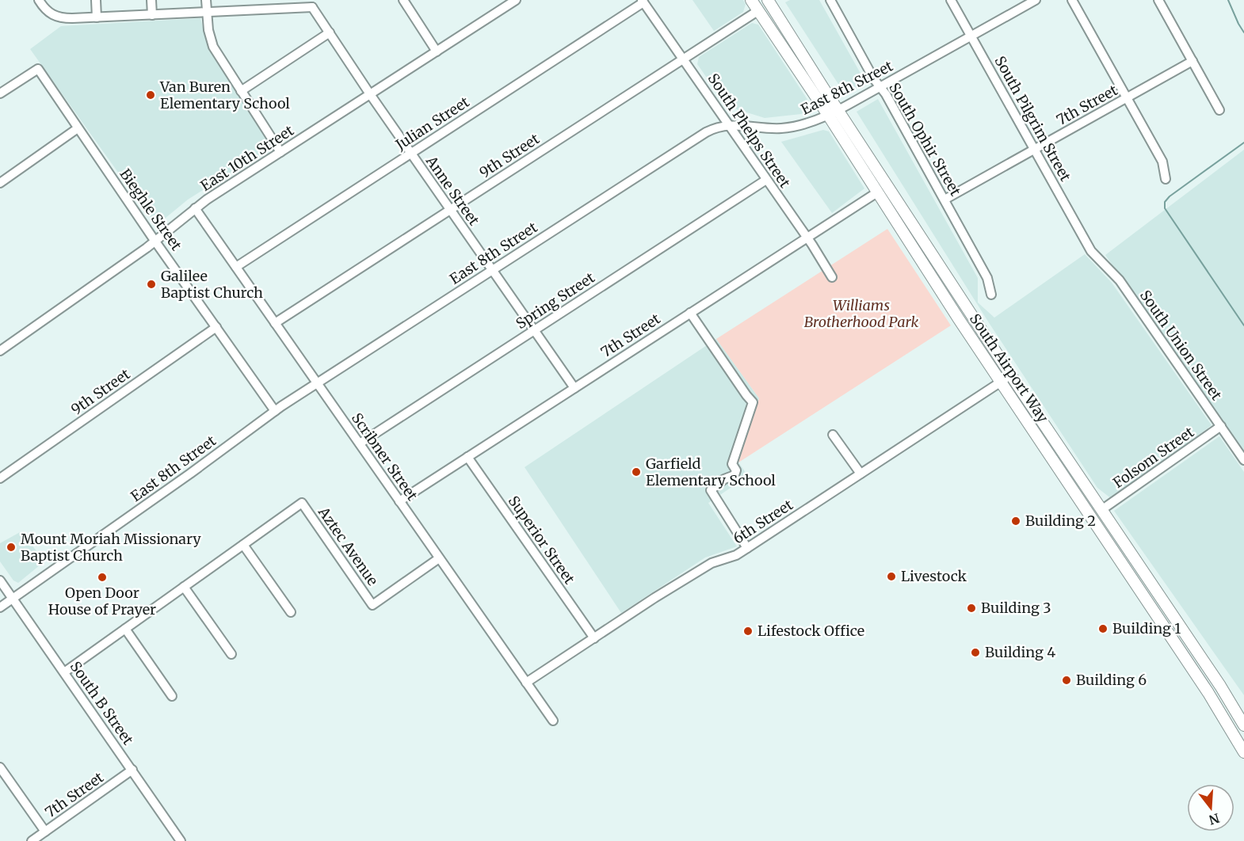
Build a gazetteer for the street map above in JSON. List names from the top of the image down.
{
  "streets": {
    "main road": ["South Airport Way"],
    "street": [
      "East 8th Street",
      "7th Street",
      "South Pilgrim Street",
      "Julian Street",
      "South Phelps Street",
      "South Ophir Street",
      "9th Street",
      "East 10th Street",
      "Anne Street",
      "Bieghle Street",
      "Spring Street",
      "South Union Street",
      "Scribner Street",
      "Folsom Street",
      "6th Street",
      "Superior Street",
      "Aztec Avenue",
      "South B Street"
    ]
  },
  "crossings": [
    ["East 8th Street", "South Pilgrim Street"],
    ["East 8th Street", "South Phelps Street"],
    ["East 8th Street", "South Ophir Street"],
    ["East 8th Street", "Anne Street"],
    ["East 8th Street", "Bieghle Street"],
    ["East 8th Street", "South Airport Way"],
    ["East 8th Street", "Scribner Street"],
    ["East 8th Street", "South B Street"],
    ["7th Street", "South Pilgrim Street"],
    ["7th Street", "South Phelps Street"],
    ["7th Street", "South Ophir Street"],
    ["7th Street", "Anne Street"],
    ["7th Street", "South Airport Way"],
    ["7th Street", "Scribner Street"],
    ["7th Street", "Superior Street"],
    ["7th Street", "South B Street"],
    ["South Pilgrim Street", "South Union Street"],
    ["Julian Street", "South Phelps Street"],
    ["Julian Street", "Anne Street"],
    ["Julian Street", "Scribner Street"],
    ["South Phelps Street", "9th Street"],
    ["South Phelps Street", "Spring Street"],
    ["9th Street", "Anne Street"],
    ["9th Street", "Bieghle Street"],
    ["9th Street", "South Airport Way"],
    ["9th Street", "Scribner Street"],
    ["East 10th Street", "Anne Street"],
    ["East 10th Street", "Bieghle Street"],
    ["East 10th Street", "Scribner Street"],
    ["Anne Street", "Spring Street"],
    ["Spring Street", "Scribner Street"],
    ["South Union Street", "Folsom Street"],
    ["South Airport Way", "Folsom Street"],
    ["South Airport Way", "6th Street"],
    ["Scribner Street", "6th Street"],
    ["Scribner Street", "Aztec Avenue"],
    ["6th Street", "Superior Street"]
  ],
  "parks": ["Williams Brotherhood Park"],
  "places": [
    "Van Buren Elementary School",
    "Galilee Baptist Church",
    "Garfield Elementary School",
    "Building 2",
    "Mount Moriah Missionary Baptist Church",
    "Livestock",
    "Open Door House of Prayer",
    "Building 3",
    "Building 1",
    "Lifestock Office",
    "Building 4",
    "Building 6"
  ],
  "north": "bottom"
}
